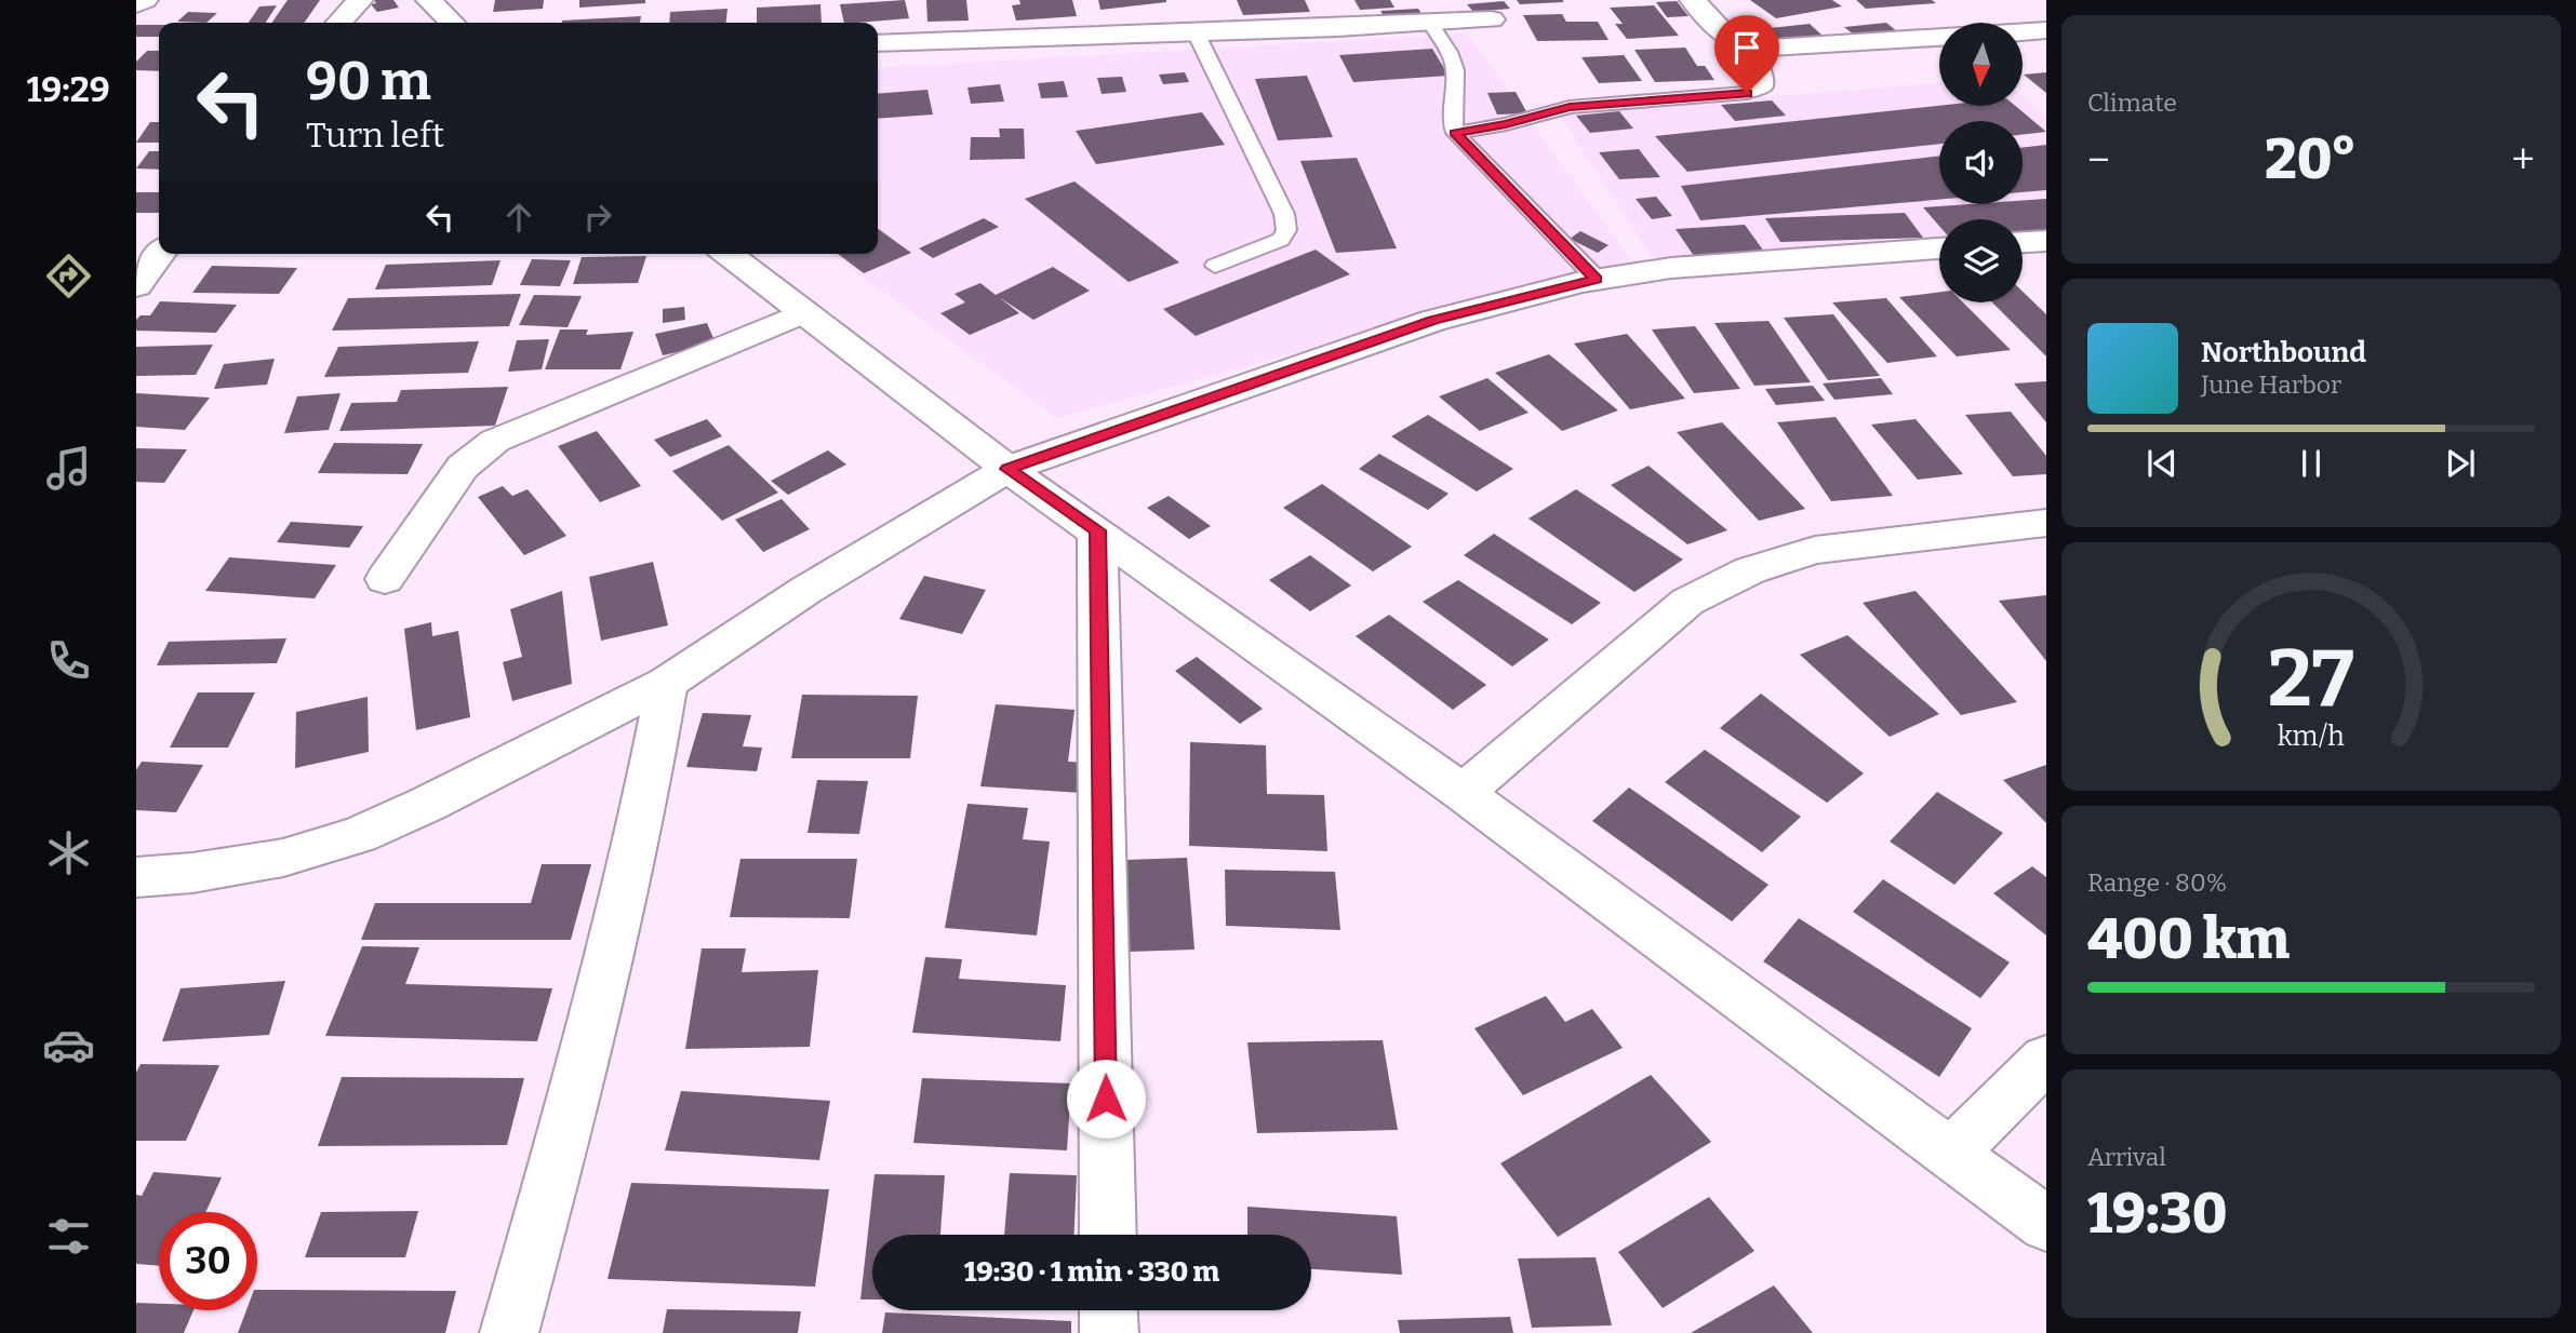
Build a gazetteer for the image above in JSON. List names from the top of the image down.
{
  "north": "bottom",
  "page": {
    "tabs": "19:29",
    "tile": [
      "Climate",
      ["Range · 80%", "400 km"],
      ["Arrival", "19:30"]
    ],
    "turn": ["90 m", "Turn left"],
    "heat": ["−", "20°", "+"],
    "song": ["Northbound", "June Harbor"],
    "limit": "30",
    "trip": "19:30 · 1 min · 330 m",
    "gauge": ["27", "km/h"]
  }
}
